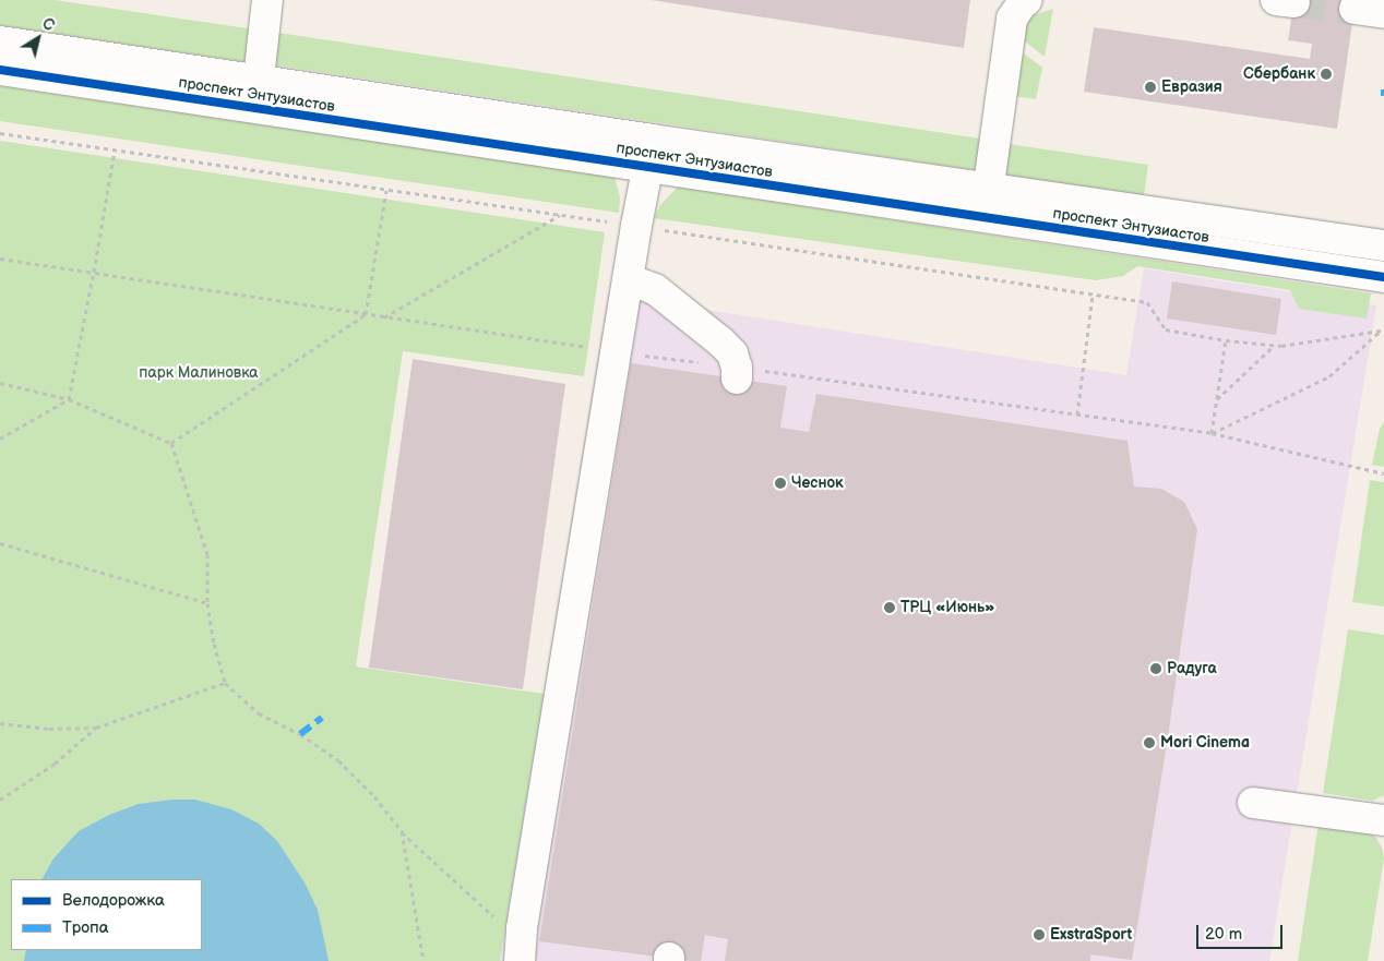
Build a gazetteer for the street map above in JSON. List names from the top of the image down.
{
  "streets": {
    "street": ["проспект Энтузиастов"]
  },
  "parks": ["парк Малиновка"],
  "places": [
    "Сбербанк",
    "Евразия",
    "Чеснок",
    "ТРЦ «Июнь»",
    "Радуга",
    "Mori Cinema",
    "ExstraSport"
  ],
  "legend": ["Велодорожка", "Тропа"],
  "scale_bar": "20 m",
  "north": "top right"
}
